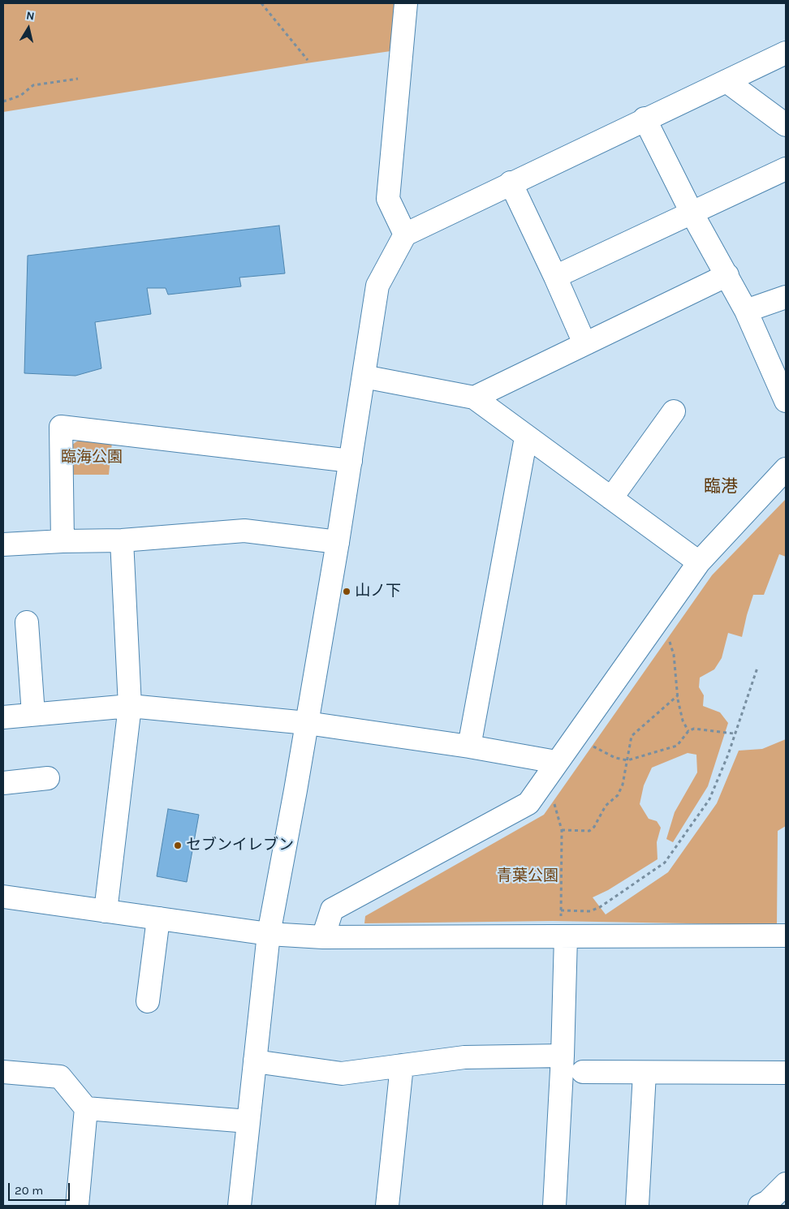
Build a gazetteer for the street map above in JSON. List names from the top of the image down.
{
  "districts": ["臨港"],
  "parks": ["臨海公園", "青葉公園"],
  "places": ["山ノ下", "セブンイレブン"],
  "scale_bar": "20 m",
  "north": "top"
}
